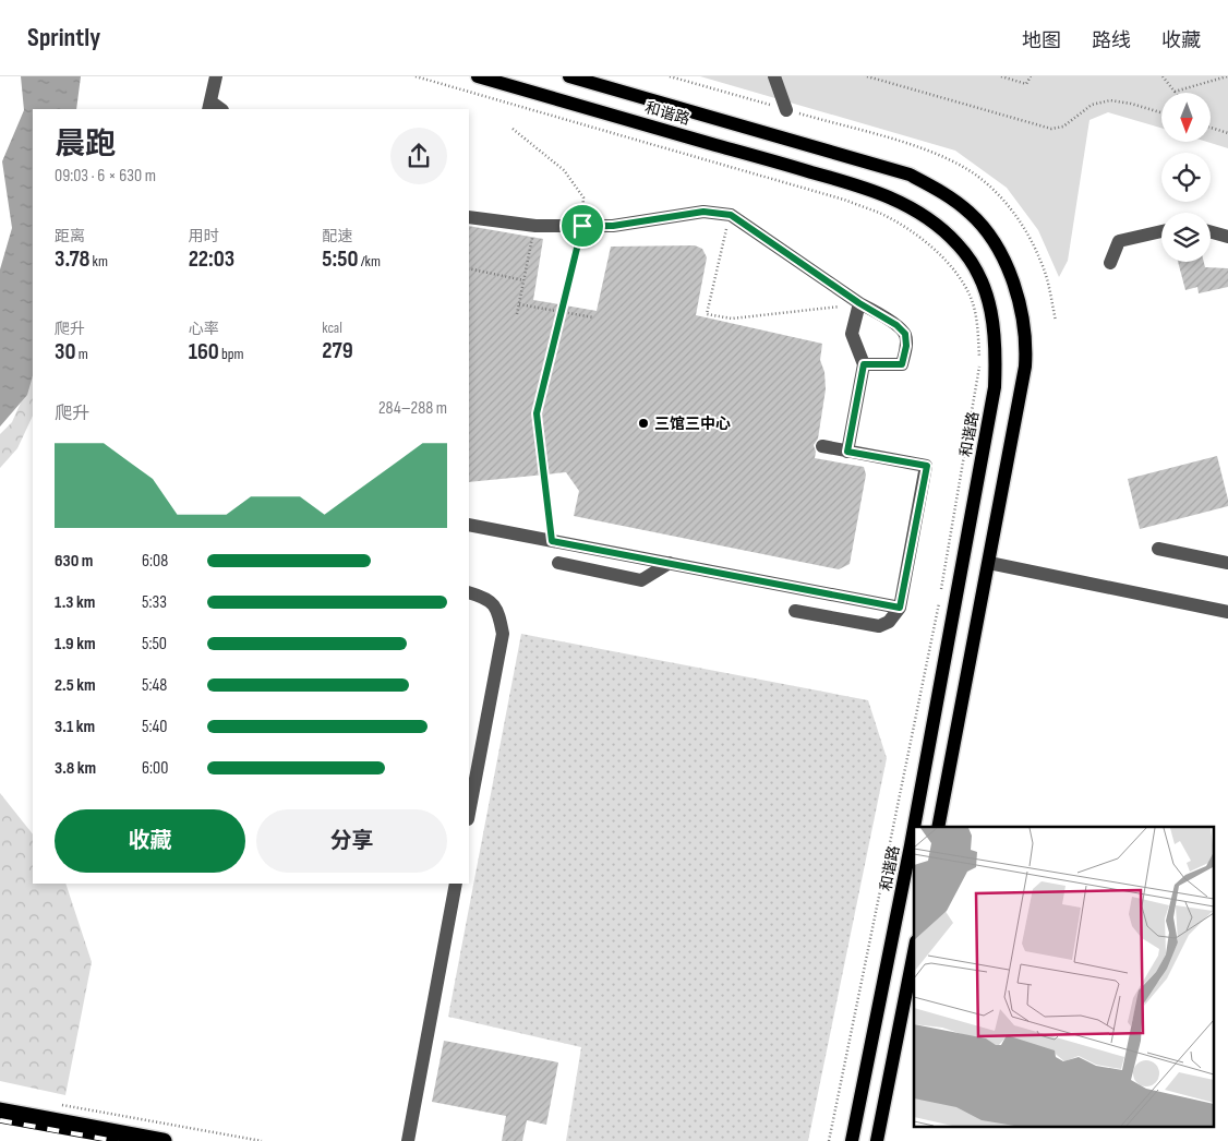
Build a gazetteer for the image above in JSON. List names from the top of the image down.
{
  "streets": {
    "main road": ["和谐路"]
  },
  "places": ["三馆三中心"],
  "north": "bottom",
  "page": {
    "header": "Sprintly",
    "nav": ["地图", "路线", "收藏"],
    "heading": ["晨跑", "09:03 · 6 × 630 m"],
    "stats": [
      ["距离", "3.78 km"],
      ["用时", "22:03"],
      ["配速", "5:50 /km"],
      ["爬升", "30 m"],
      ["心率", "160 bpm"],
      ["kcal", "279"]
    ],
    "chart": ["爬升", "284–288 m"],
    "list": [
      {
        "name": "630 m",
        "note": "6:08"
      },
      {
        "name": "1.3 km",
        "note": "5:33"
      },
      {
        "name": "1.9 km",
        "note": "5:50"
      },
      {
        "name": "2.5 km",
        "note": "5:48"
      },
      {
        "name": "3.1 km",
        "note": "5:40"
      },
      {
        "name": "3.8 km",
        "note": "6:00"
      }
    ],
    "buttons": ["收藏", "分享"]
  }
}
